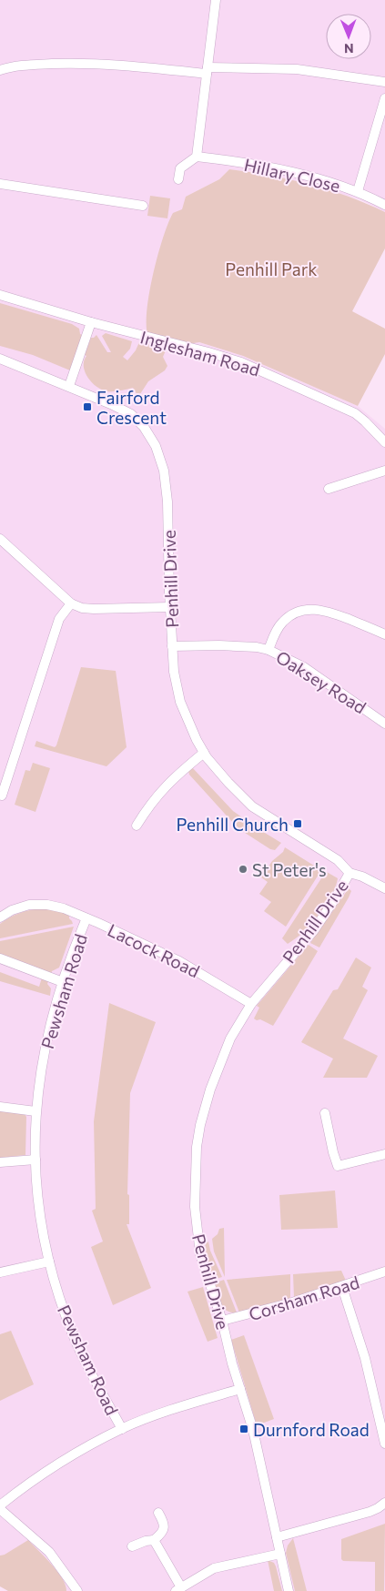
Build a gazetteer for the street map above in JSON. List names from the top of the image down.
{
  "streets": {
    "street": [
      "Hillary Close",
      "Inglesham Road",
      "Penhill Drive",
      "Oaksey Road",
      "Lacock Road",
      "Pewsham Road",
      "Corsham Road"
    ]
  },
  "crossings": [
    ["Penhill Drive", "Oaksey Road"],
    ["Penhill Drive", "Lacock Road"],
    ["Penhill Drive", "Corsham Road"],
    ["Lacock Road", "Pewsham Road"]
  ],
  "parks": ["Penhill Park"],
  "places": {
    "transit": ["Fairford Crescent", "Penhill Church", "Durnford Road"],
    "other": ["St Peter's"]
  },
  "north": "bottom"
}
